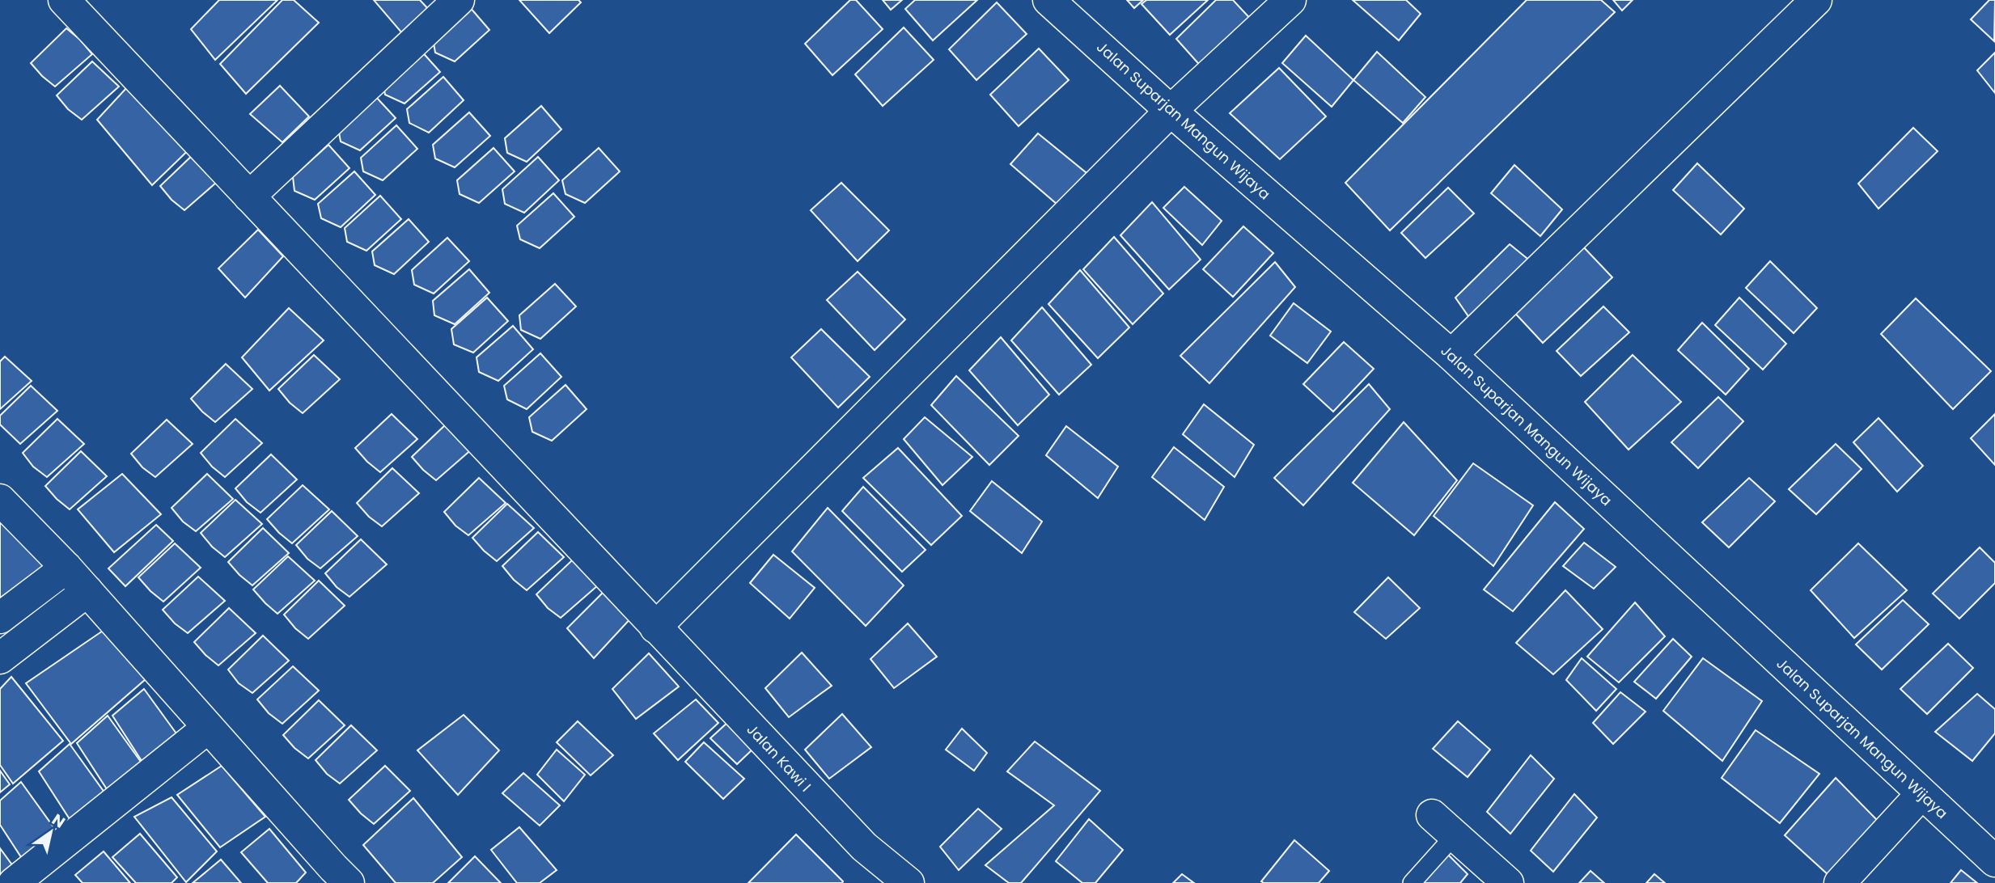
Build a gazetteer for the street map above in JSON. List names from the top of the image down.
{
  "streets": {
    "main road": ["Jalan Suparjan Mangun Wijaya", "Jalan Kawi I"]
  },
  "north": "top right"
}
